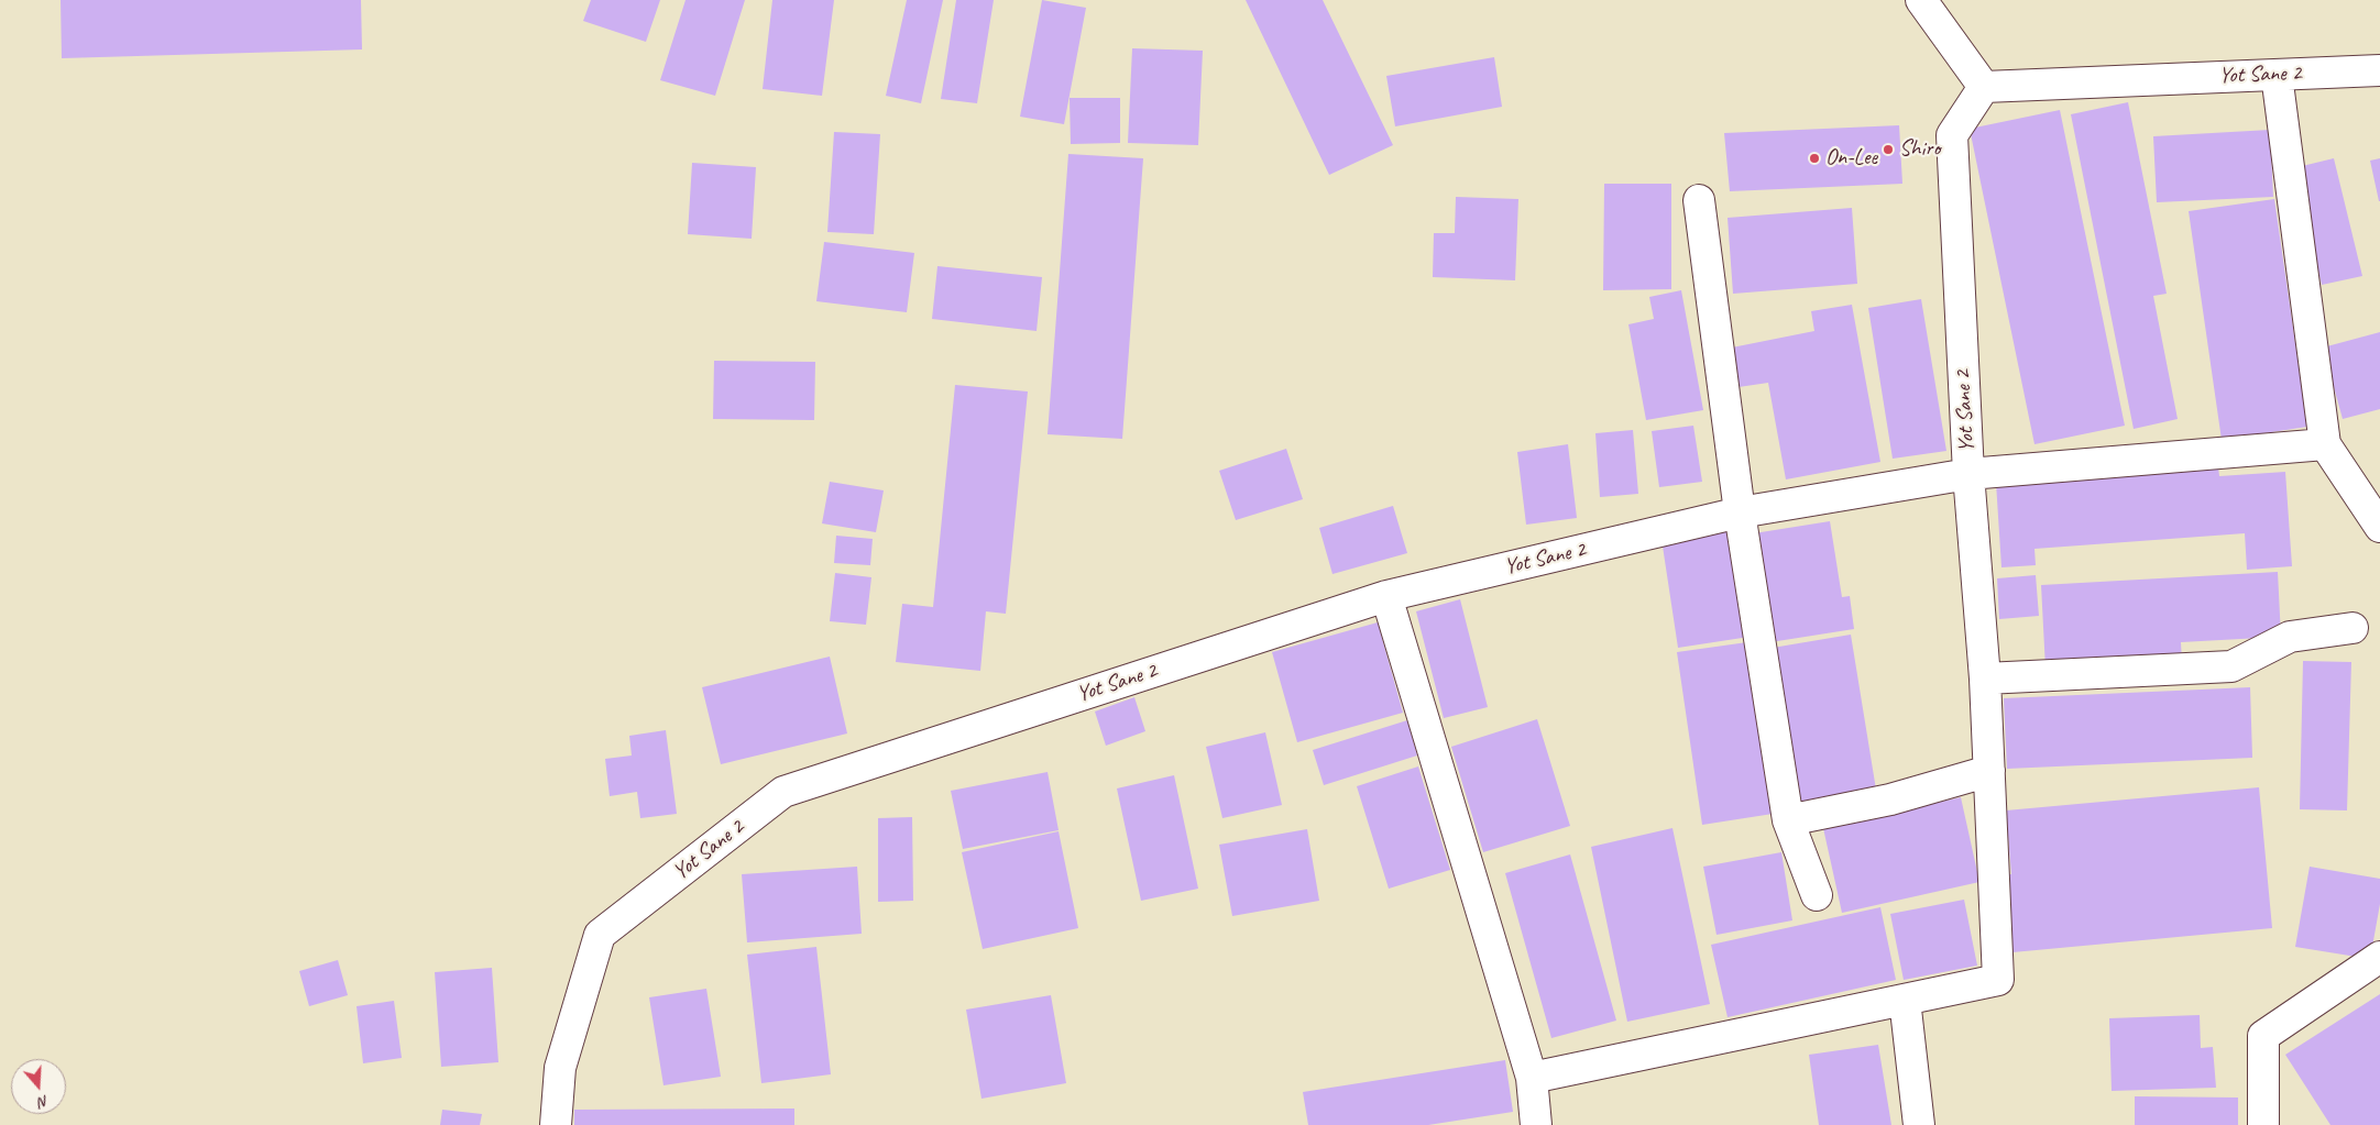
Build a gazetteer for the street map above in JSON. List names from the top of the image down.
{
  "streets": {
    "street": ["Yot Sane 2"]
  },
  "places": ["Shiro", "On-Lee"],
  "north": "bottom"
}
